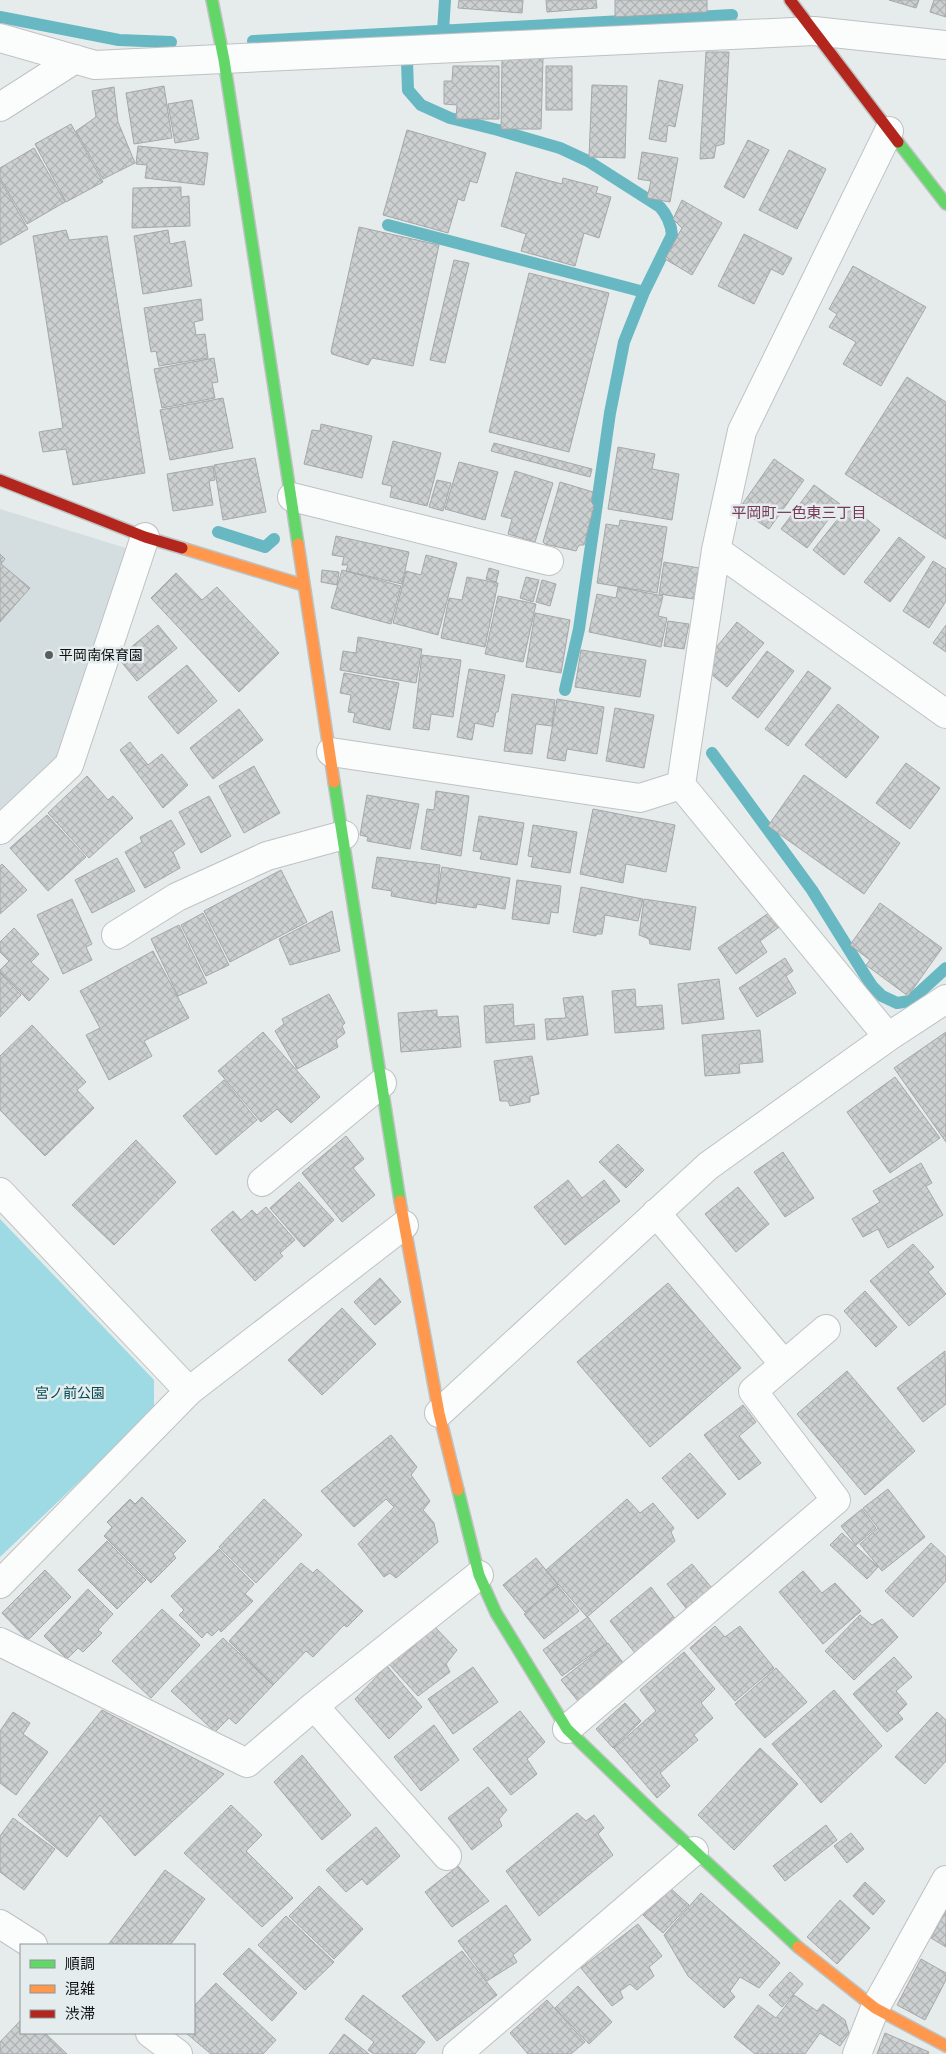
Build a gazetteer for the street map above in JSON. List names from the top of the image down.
{
  "districts": ["平岡町一色東三丁目"],
  "parks": ["宮ノ前公園"],
  "places": ["平岡南保育園"],
  "legend": ["順調", "混雑", "渋滞"]
}
